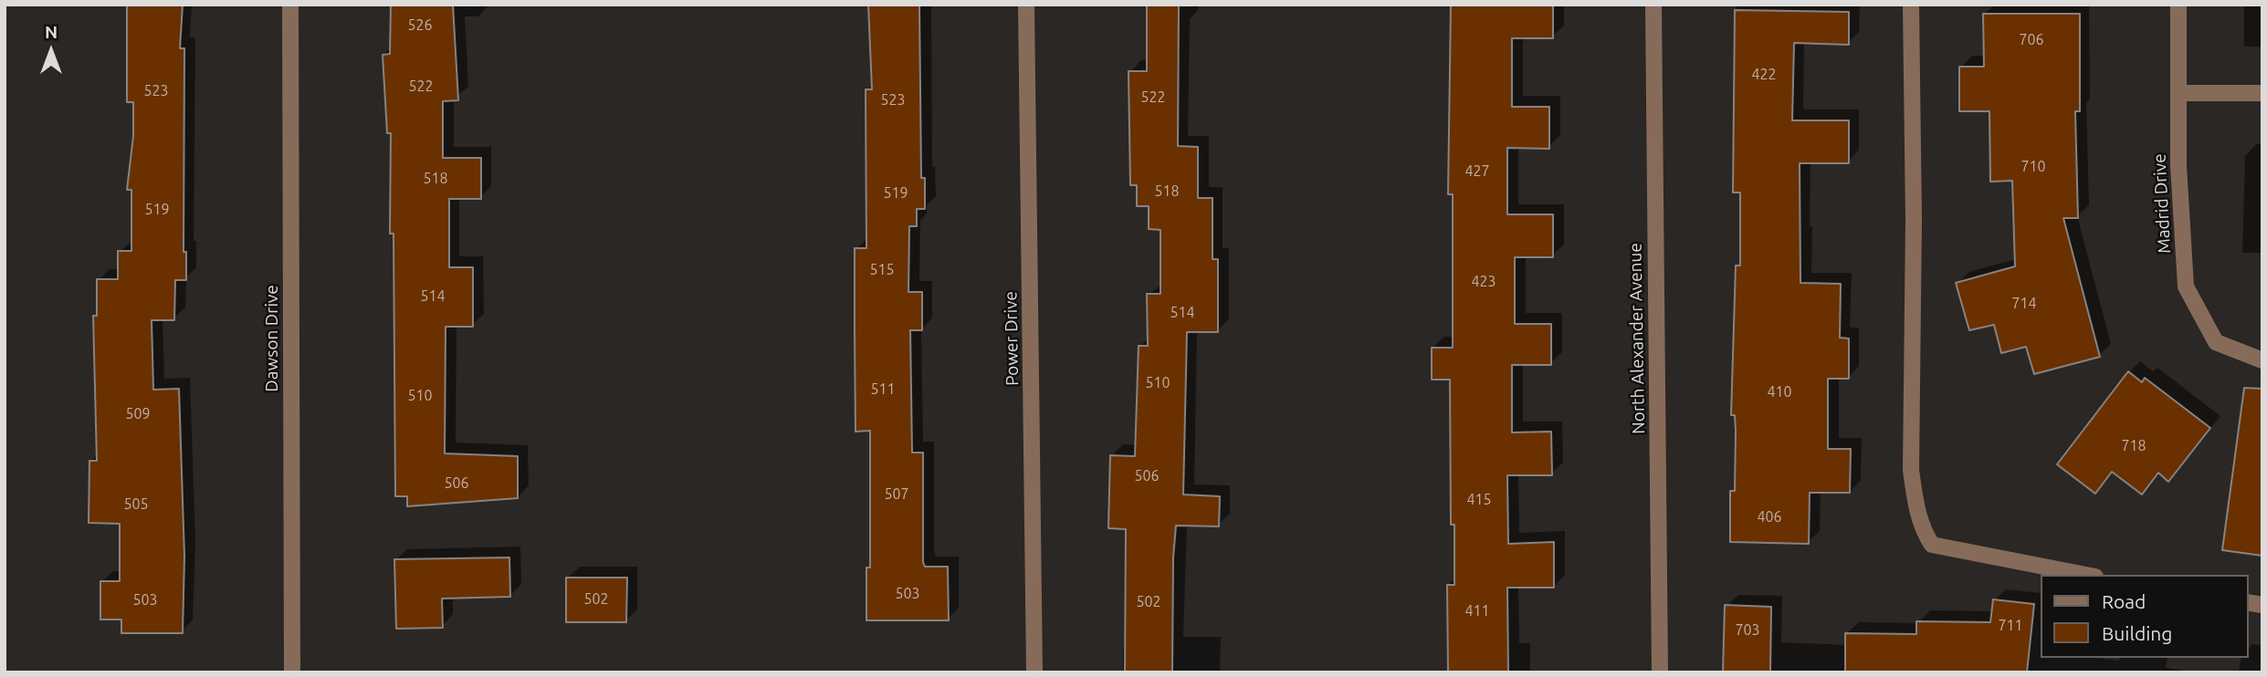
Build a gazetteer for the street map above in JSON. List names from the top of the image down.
{
  "streets": {
    "street": [
      "Madrid Drive",
      "Dawson Drive",
      "Power Drive",
      "North Alexander Avenue"
    ]
  },
  "house_numbers": [
    "526",
    "706",
    "422",
    "522",
    "523",
    "522",
    "523",
    "710",
    "427",
    "518",
    "518",
    "519",
    "519",
    "515",
    "423",
    "514",
    "714",
    "514",
    "510",
    "511",
    "410",
    "510",
    "509",
    "718",
    "506",
    "506",
    "507",
    "415",
    "505",
    "406",
    "503",
    "502",
    "503",
    "502",
    "411",
    "711",
    "703"
  ],
  "legend": ["Road", "Building"],
  "north": "top"
}
